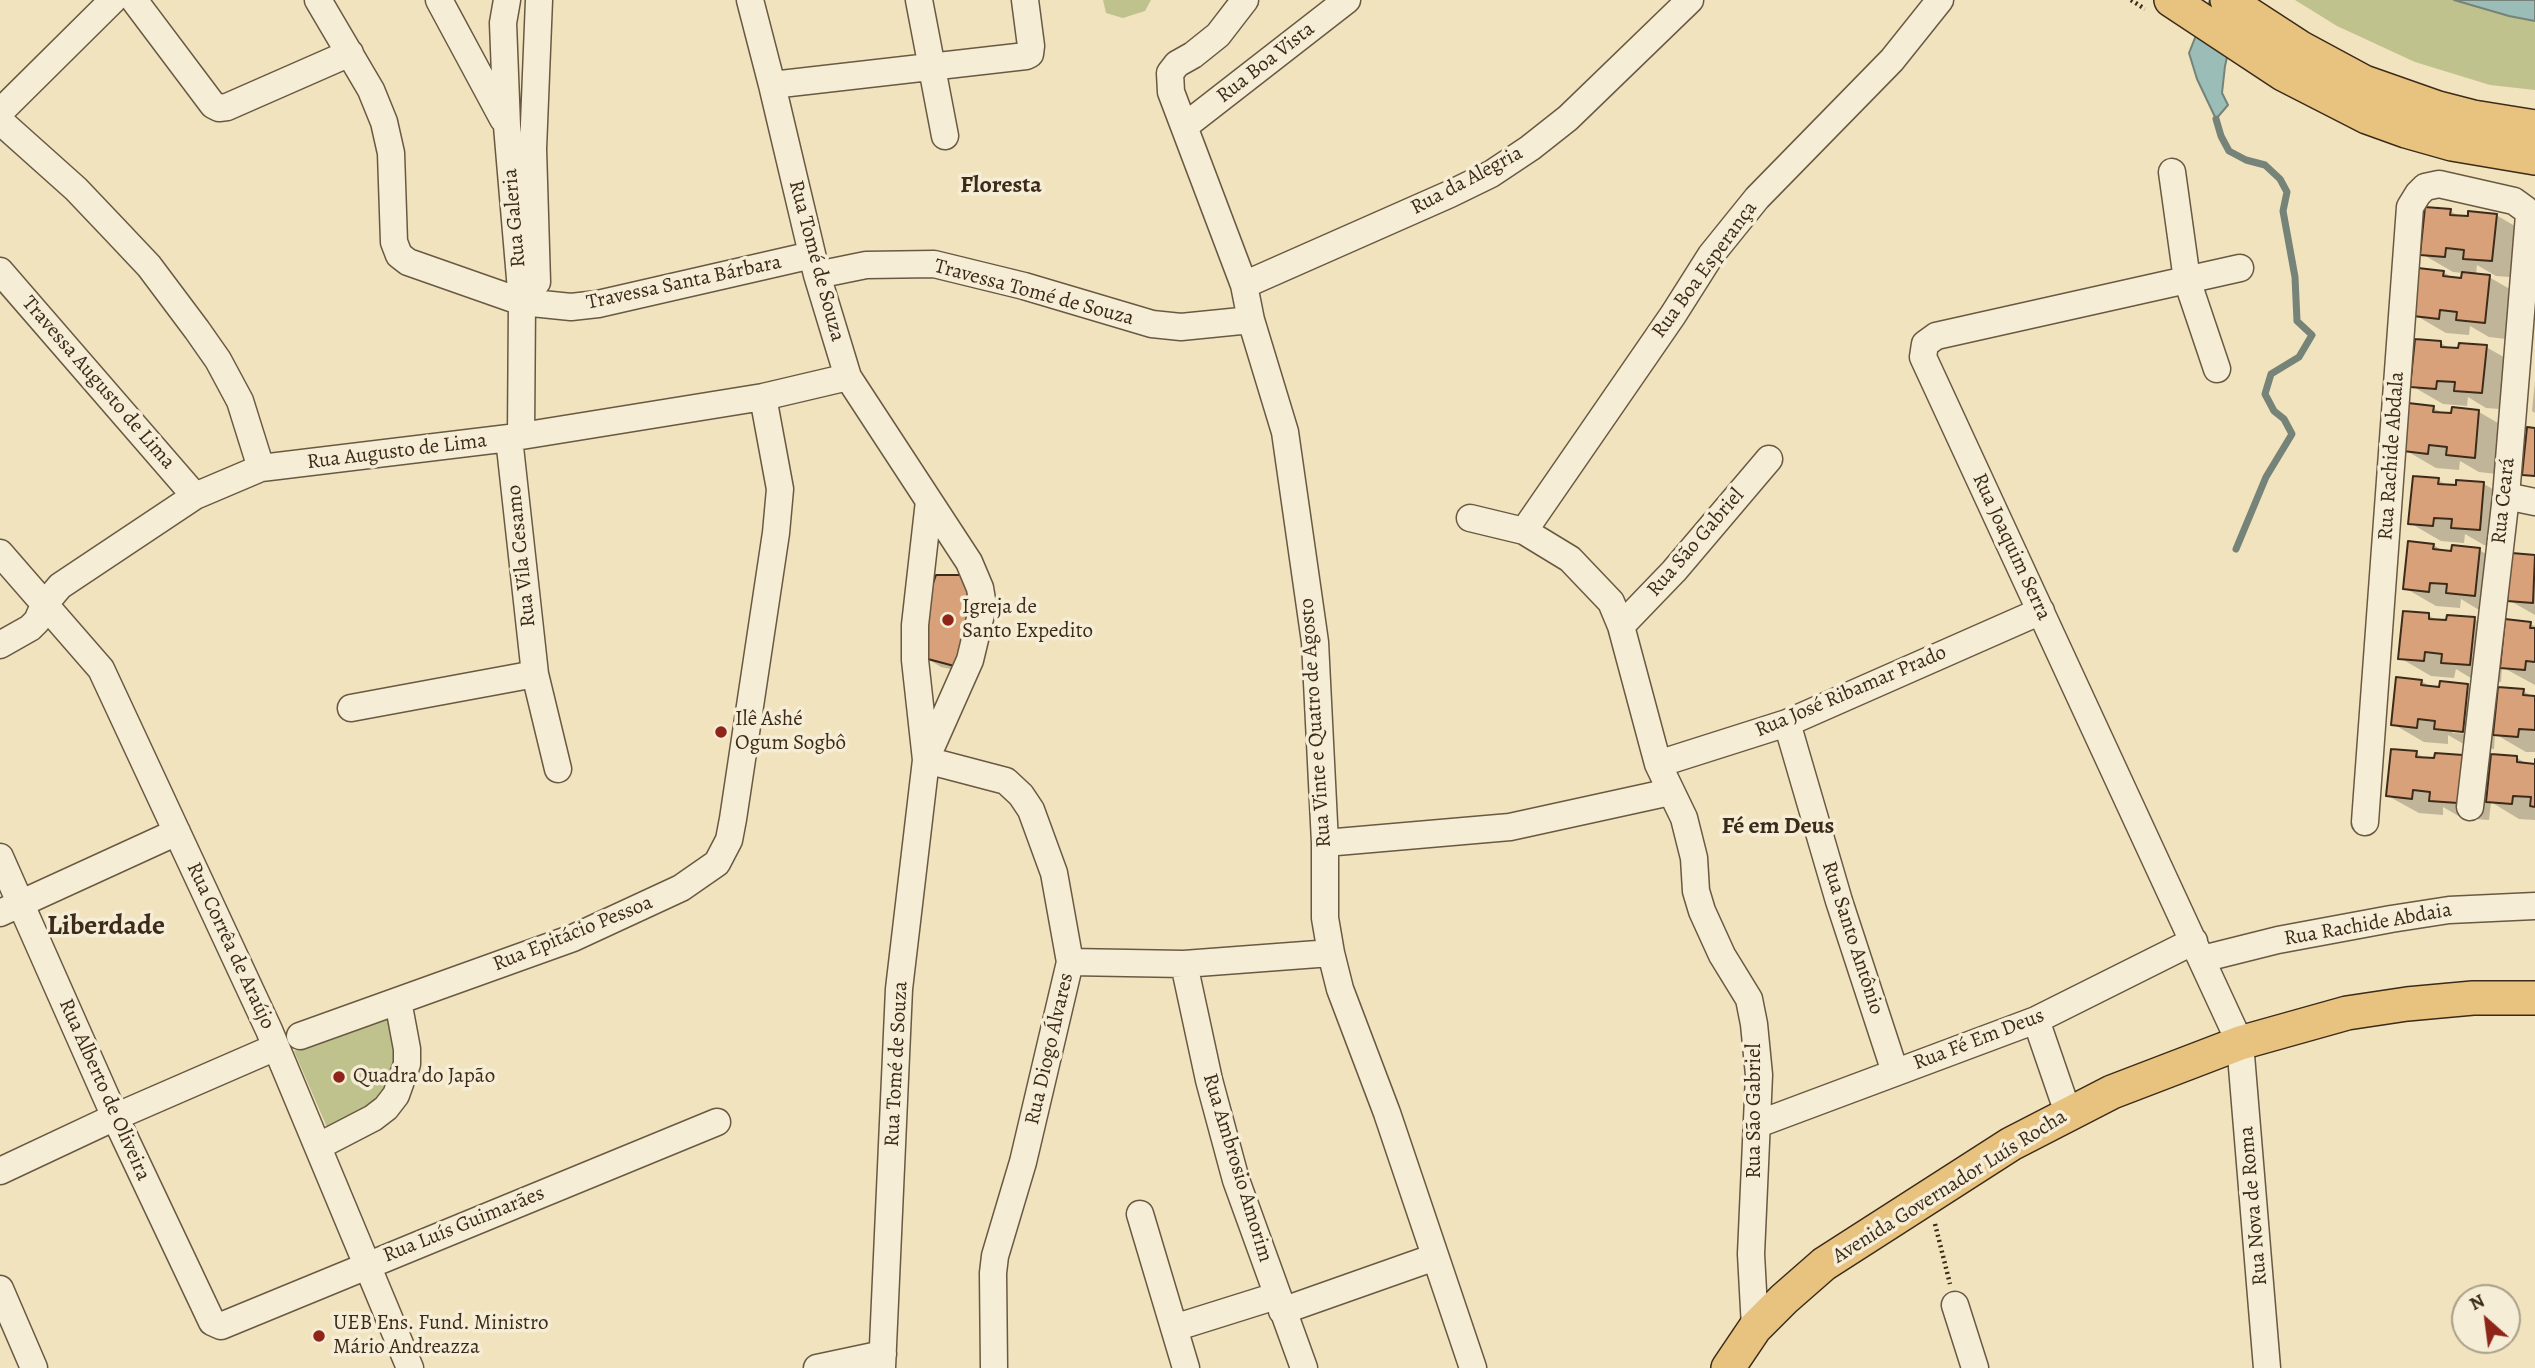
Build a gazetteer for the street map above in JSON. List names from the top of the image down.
{
  "streets": {
    "main road": ["Avenida Governador Luís Rocha"],
    "street": [
      "Rua Boa Vista",
      "Rua da Alegria",
      "Rua Galeria",
      "Rua Tomé de Souza",
      "Rua Boa Esperança",
      "Travessa Santa Bárbara",
      "Travessa Tomé de Souza",
      "Travessa Augusto de Lima",
      "Rua Augusto de Lima",
      "Rua Rachide Abdala",
      "Rua Ceará",
      "Rua São Gabriel",
      "Rua Joaquim Serra",
      "Rua Vila Cesamo",
      "Rua José Ribamar Prado",
      "Rua Vinte e Quatro de Agosto",
      "Rua Rachide Abdaia",
      "Rua Epitácio Pessoa",
      "Rua Santo Antônio",
      "Rua Corrêa de Araújo",
      "Rua Fé Em Deus",
      "Rua Diogo Álvares",
      "Rua Alberto de Oliveira",
      "Rua Ambrosio Amorim",
      "Rua Nova de Roma",
      "Rua Luís Guimarães"
    ]
  },
  "crossings": [
    ["Rua Boa Vista", "Rua Vinte e Quatro de Agosto"],
    ["Rua da Alegria", "Rua Vinte e Quatro de Agosto"],
    ["Rua Galeria", "Travessa Santa Bárbara"],
    ["Rua Galeria", "Rua Augusto de Lima"],
    ["Rua Galeria", "Rua Vila Cesamo"],
    ["Rua Tomé de Souza", "Travessa Santa Bárbara"],
    ["Rua Tomé de Souza", "Travessa Tomé de Souza"],
    ["Rua Tomé de Souza", "Rua Augusto de Lima"],
    ["Rua Tomé de Souza", "Rua Diogo Álvares"],
    ["Rua Boa Esperança", "Rua São Gabriel"],
    ["Travessa Santa Bárbara", "Travessa Tomé de Souza"],
    ["Travessa Tomé de Souza", "Rua Vinte e Quatro de Agosto"],
    ["Travessa Augusto de Lima", "Rua Augusto de Lima"],
    ["Rua Augusto de Lima", "Rua Vila Cesamo"],
    ["Rua Augusto de Lima", "Rua Epitácio Pessoa"],
    ["Rua Augusto de Lima", "Rua Corrêa de Araújo"],
    ["Rua Rachide Abdala", "Rua Ceará"],
    ["Rua São Gabriel", "Rua José Ribamar Prado"],
    ["Rua São Gabriel", "Rua Fé Em Deus"],
    ["Rua São Gabriel", "Avenida Governador Luís Rocha"],
    ["Rua Joaquim Serra", "Rua José Ribamar Prado"],
    ["Rua Joaquim Serra", "Rua Rachide Abdaia"],
    ["Rua Joaquim Serra", "Rua Fé Em Deus"],
    ["Rua Joaquim Serra", "Avenida Governador Luís Rocha"],
    ["Rua Joaquim Serra", "Rua Nova de Roma"],
    ["Rua José Ribamar Prado", "Rua Santo Antônio"],
    ["Rua Rachide Abdaia", "Rua Fé Em Deus"],
    ["Rua Santo Antônio", "Rua Fé Em Deus"],
    ["Rua Corrêa de Araújo", "Rua Luís Guimarães"],
    ["Rua Alberto de Oliveira", "Rua Luís Guimarães"],
    ["Avenida Governador Luís Rocha", "Rua Nova de Roma"]
  ],
  "districts": ["Floresta", "Fé em Deus", "Liberdade"],
  "places": [
    "Igreja de Santo Expedito",
    "Ilê Ashé Ogum Sogbô",
    "Quadra do Japão",
    "UEB Ens. Fund. Ministro Mário Andreazza"
  ],
  "north": "top left"
}
